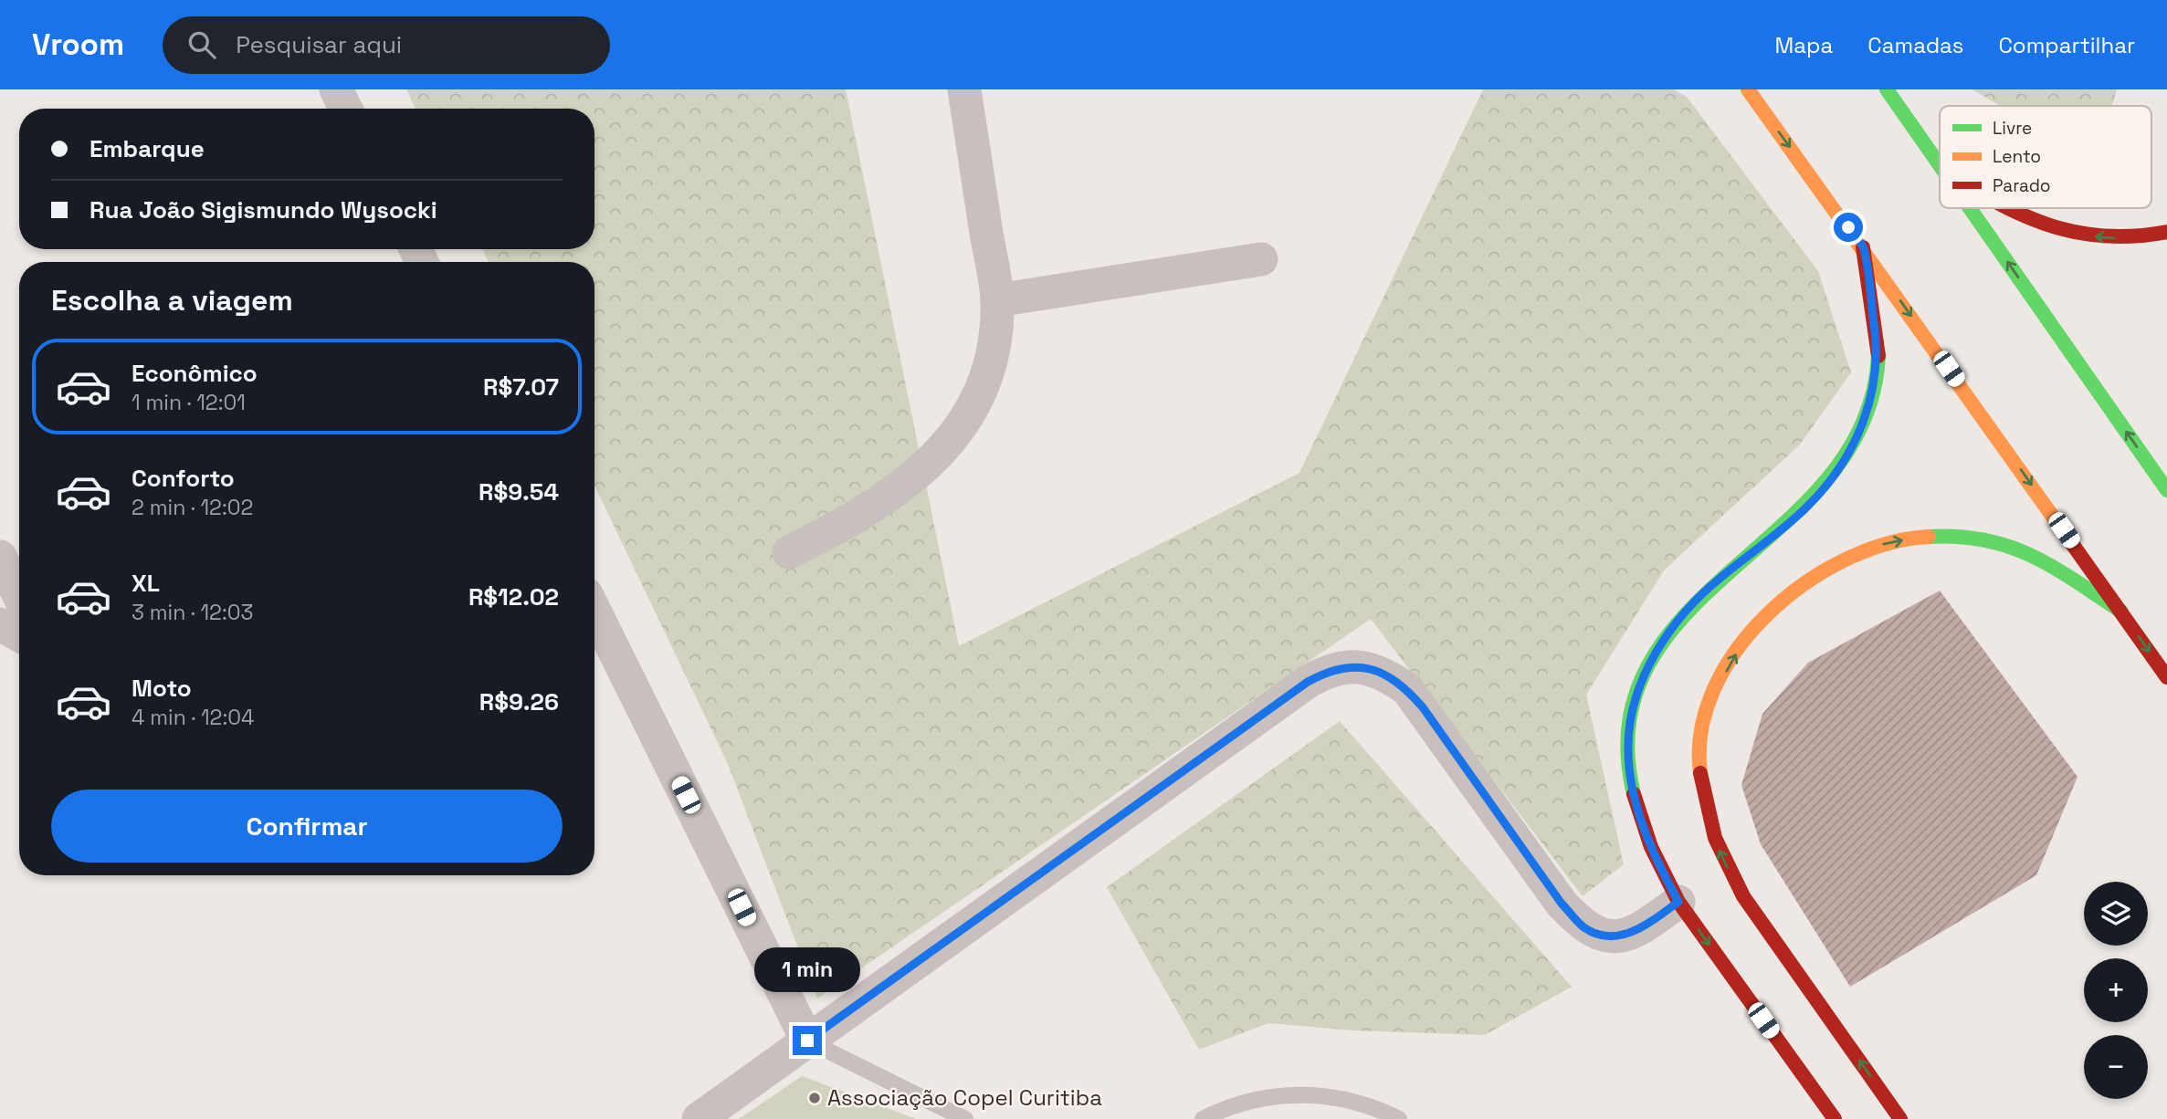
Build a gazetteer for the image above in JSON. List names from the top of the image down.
{
  "places": ["Associação Copel Curitiba"],
  "legend": ["Livre", "Lento", "Parado"],
  "page": {
    "header": "Vroom",
    "search": "Pesquisar aqui",
    "nav": ["Mapa", "Camadas", "Compartilhar"],
    "banner": ["Embarque", "Rua João Sigismundo Wysocki"],
    "heading": "Escolha a viagem",
    "list": [
      {
        "name": "Econômico",
        "note": "1 min · 12:01",
        "value": "R$7.07"
      },
      {
        "name": "Conforto",
        "note": "2 min · 12:02",
        "value": "R$9.54"
      },
      {
        "name": "XL",
        "note": "3 min · 12:03",
        "value": "R$12.02"
      },
      {
        "name": "Moto",
        "note": "4 min · 12:04",
        "value": "R$9.26"
      }
    ],
    "buttons": "Confirmar",
    "map_buttons": ["+", "−"],
    "bubble": "1 min"
  }
}
